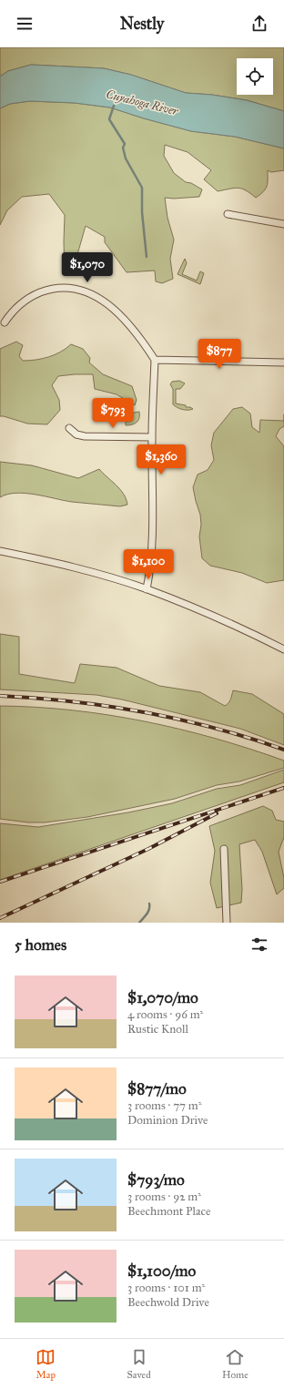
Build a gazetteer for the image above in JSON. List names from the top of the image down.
{
  "water": ["Cuyahoga River"],
  "page": {
    "header": "Nestly",
    "price": [
      "$1,070",
      "$877",
      "$793",
      "$1,360",
      "$1,100"
    ],
    "heading": "5 homes",
    "list": [
      {
        "name": "$1,070/mo",
        "note": "4 rooms · 96 m² · Rustic Knoll"
      },
      {
        "name": "$877/mo",
        "note": "3 rooms · 77 m² · Dominion Drive"
      },
      {
        "name": "$793/mo",
        "note": "3 rooms · 92 m² · Beechmont Place"
      },
      {
        "name": "$1,100/mo",
        "note": "3 rooms · 101 m² · Beechwold Drive"
      }
    ],
    "tabs": ["Map", "Saved", "Home"]
  }
}
